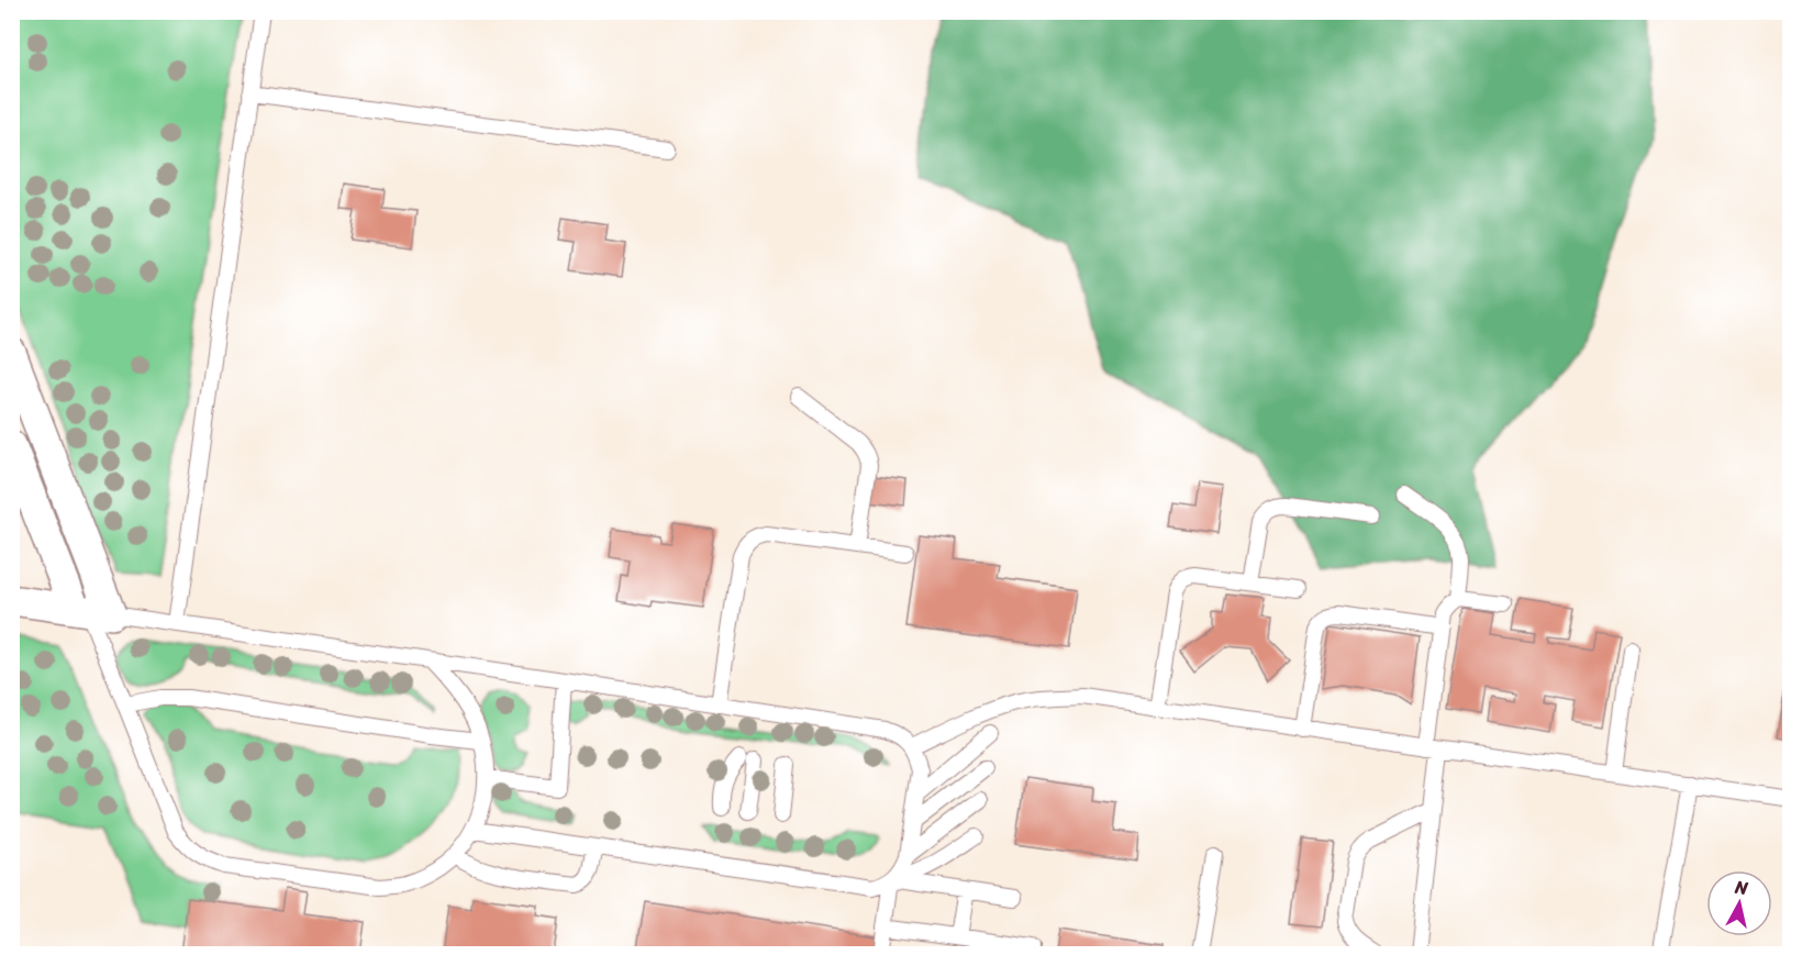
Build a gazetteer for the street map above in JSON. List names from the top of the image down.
{
  "north": "top"
}
